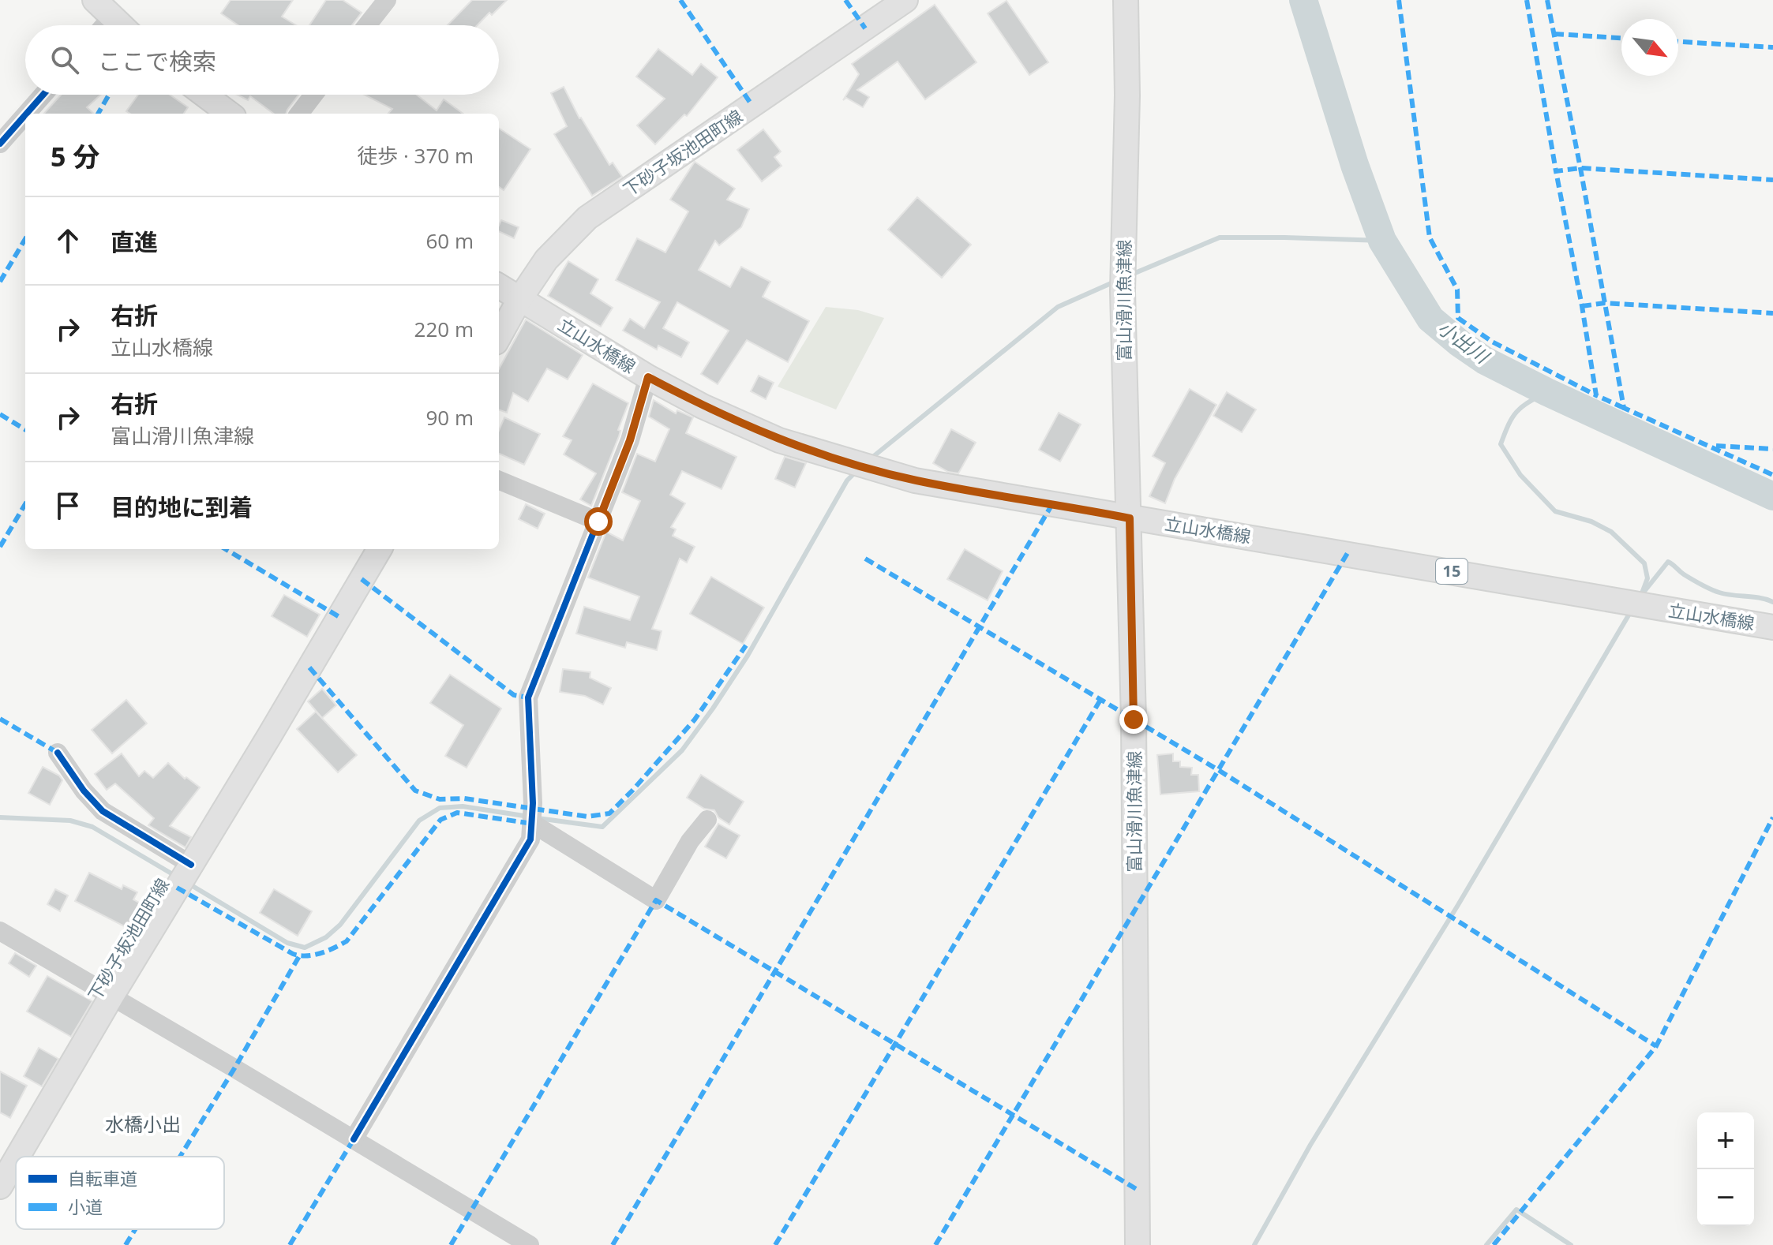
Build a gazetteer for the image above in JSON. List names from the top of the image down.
{
  "streets": {
    "main road": [
      "下砂子坂池田町線",
      "富山滑川魚津線",
      "立山水橋線",
      "15"
    ]
  },
  "crossings": [
    ["下砂子坂池田町線", "立山水橋線"],
    ["富山滑川魚津線", "立山水橋線"]
  ],
  "districts": ["水橋小出"],
  "water": ["小出川"],
  "legend": ["自転車道", "小道"],
  "north": "bottom right",
  "page": {
    "search": "ここで検索",
    "heading": ["5 分", "徒歩 · 370 m"],
    "list": [
      ["直進", "60 m"],
      ["右折", "立山水橋線", "220 m"],
      ["右折", "富山滑川魚津線", "90 m"],
      "目的地に到着"
    ],
    "map_buttons": ["+", "−"]
  }
}
